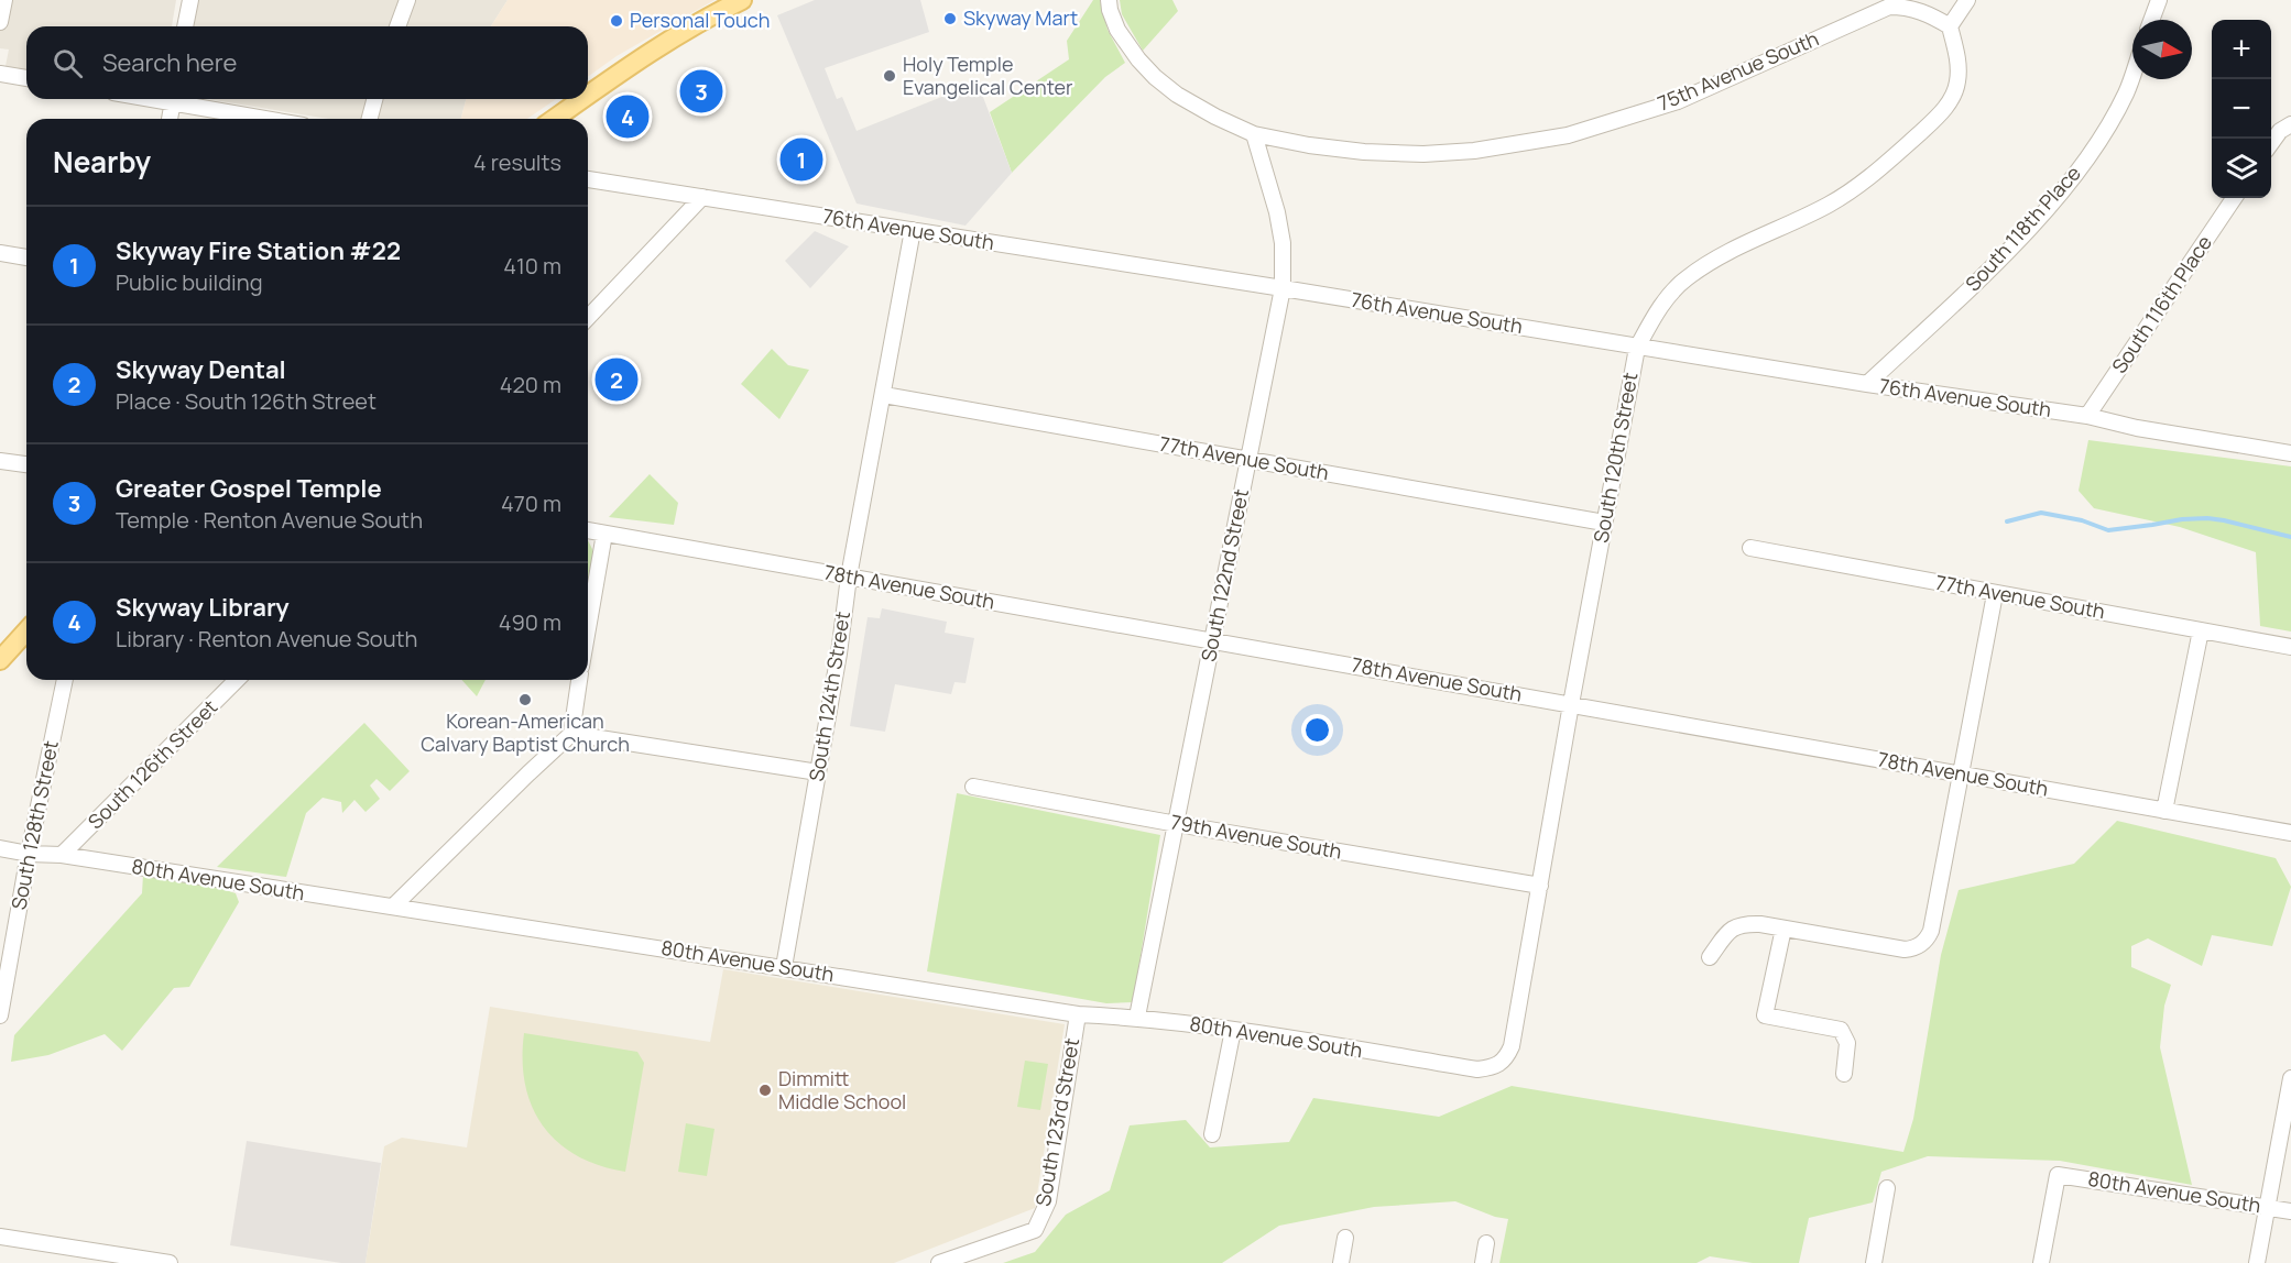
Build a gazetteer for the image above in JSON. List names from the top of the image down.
{
  "streets": {
    "street": [
      "75th Avenue South",
      "South 118th Place",
      "76th Avenue South",
      "South 116th Place",
      "South 120th Street",
      "77th Avenue South",
      "South 122nd Street",
      "78th Avenue South",
      "South 124th Street",
      "South 126th Street",
      "South 128th Street",
      "79th Avenue South",
      "80th Avenue South",
      "South 123rd Street"
    ]
  },
  "crossings": [
    ["75th Avenue South", "South 120th Street"],
    ["75th Avenue South", "South 122nd Street"],
    ["South 118th Place", "76th Avenue South"],
    ["76th Avenue South", "South 116th Place"],
    ["76th Avenue South", "South 120th Street"],
    ["76th Avenue South", "South 122nd Street"],
    ["76th Avenue South", "South 124th Street"],
    ["South 120th Street", "77th Avenue South"],
    ["South 120th Street", "78th Avenue South"],
    ["South 120th Street", "79th Avenue South"],
    ["South 120th Street", "80th Avenue South"],
    ["77th Avenue South", "South 122nd Street"],
    ["77th Avenue South", "South 124th Street"],
    ["South 122nd Street", "78th Avenue South"],
    ["South 122nd Street", "79th Avenue South"],
    ["South 122nd Street", "80th Avenue South"],
    ["78th Avenue South", "South 124th Street"],
    ["South 124th Street", "80th Avenue South"],
    ["South 126th Street", "80th Avenue South"],
    ["South 128th Street", "80th Avenue South"],
    ["80th Avenue South", "South 123rd Street"]
  ],
  "places": [
    "Skyway Mart",
    "Personal Touch",
    "Holy Temple Evangelical Center",
    "Korean-American Calvary Baptist Church",
    "Dimmitt Middle School"
  ],
  "north": "right",
  "page": {
    "map_buttons": ["+", "−"],
    "search": "Search here",
    "pins": [
      "3",
      "4",
      "1",
      "2"
    ],
    "heading": ["Nearby", "4 results"],
    "list": [
      {
        "mark": "1",
        "name": "Skyway Fire Station #22",
        "note": "Public building",
        "value": "410 m"
      },
      {
        "mark": "2",
        "name": "Skyway Dental",
        "note": "Place · South 126th Street",
        "value": "420 m"
      },
      {
        "mark": "3",
        "name": "Greater Gospel Temple",
        "note": "Temple · Renton Avenue South",
        "value": "470 m"
      },
      {
        "mark": "4",
        "name": "Skyway Library",
        "note": "Library · Renton Avenue South",
        "value": "490 m"
      }
    ]
  }
}
